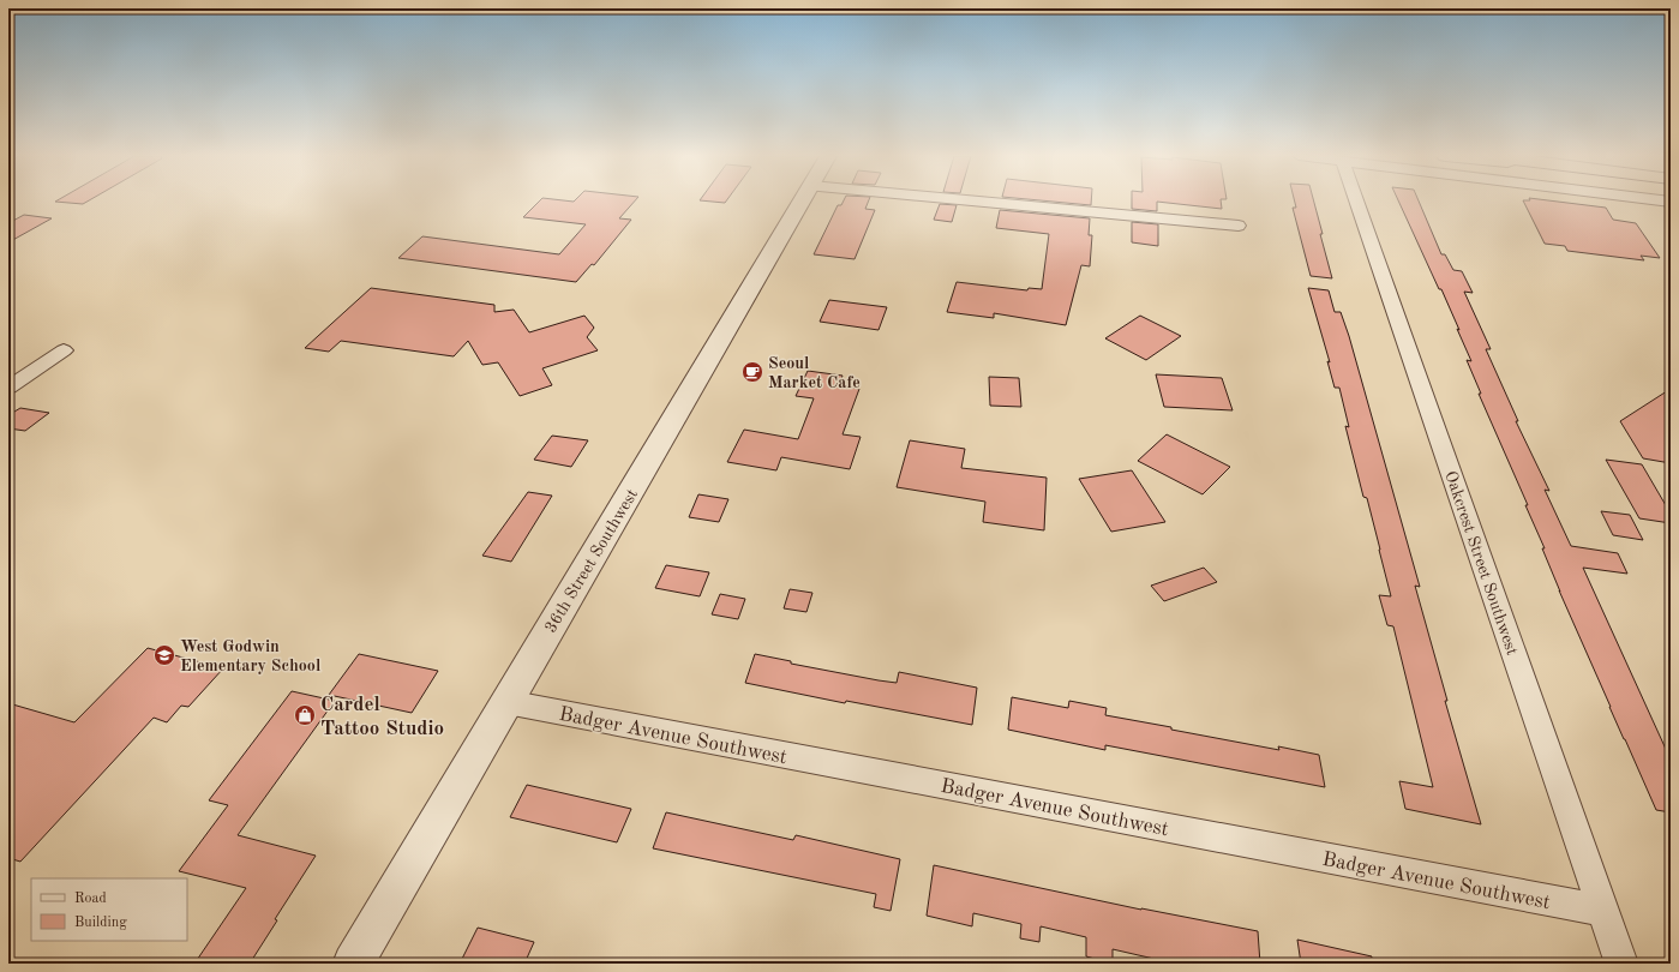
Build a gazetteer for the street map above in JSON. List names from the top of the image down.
{
  "streets": {
    "street": ["36th Street Southwest", "Oakcrest Street Southwest", "Badger Avenue Southwest"]
  },
  "crossings": [
    ["36th Street Southwest", "Badger Avenue Southwest"],
    ["Oakcrest Street Southwest", "Badger Avenue Southwest"]
  ],
  "places": {
    "cafe": ["Seoul Market Cafe"],
    "school or university": ["West Godwin Elementary School"],
    "shop": ["Cardel Tattoo Studio"]
  },
  "legend": ["Road", "Building"]
}
